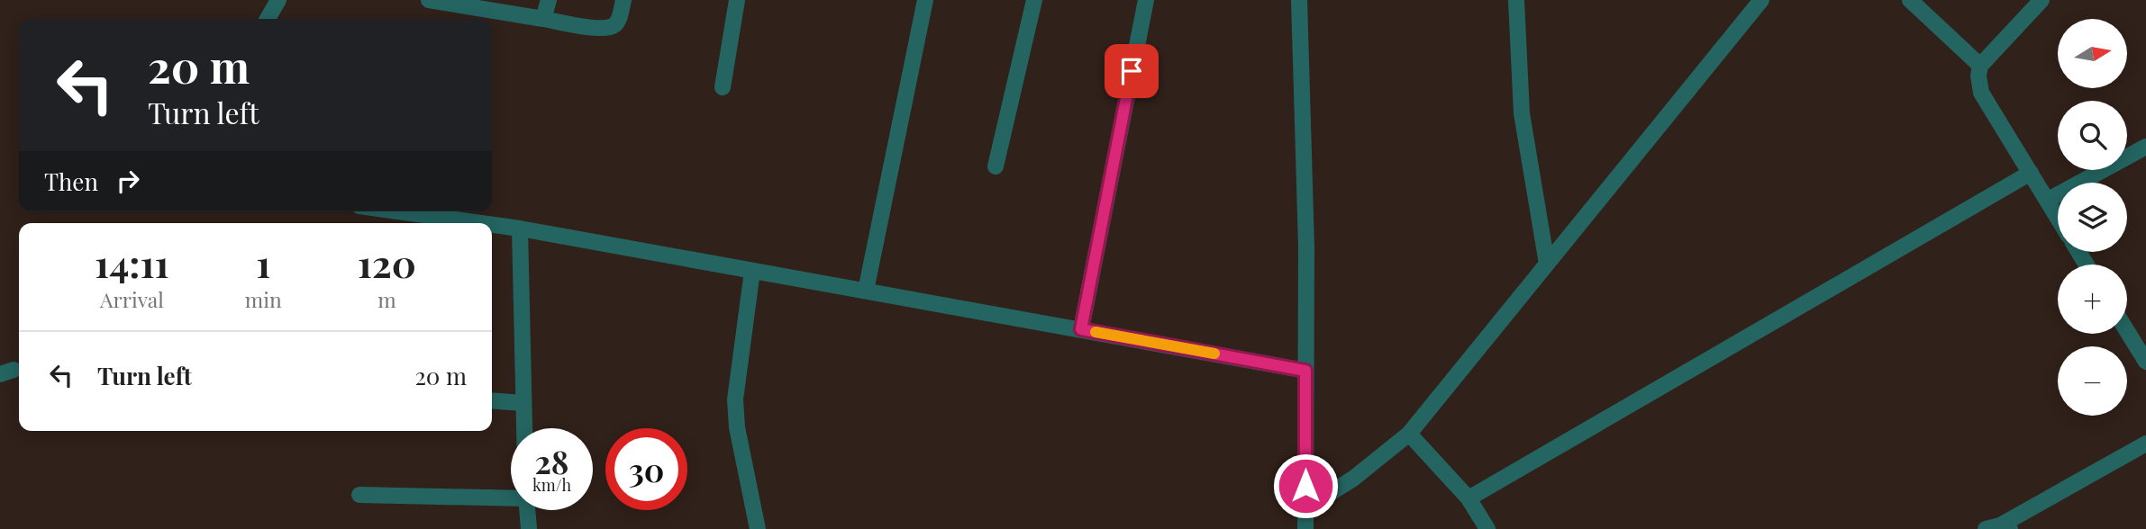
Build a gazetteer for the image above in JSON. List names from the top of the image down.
{
  "north": "right",
  "page": {
    "map_buttons": ["+", "−"],
    "turn": ["20 m", "Turn left"],
    "then": "Then",
    "eta": [
      "14:11",
      "Arrival",
      "1",
      "min",
      "120",
      "m"
    ],
    "list": [
      {
        "name": "Turn left",
        "value": "20 m"
      }
    ],
    "speed": "28 km/h",
    "limit": "30"
  }
}
